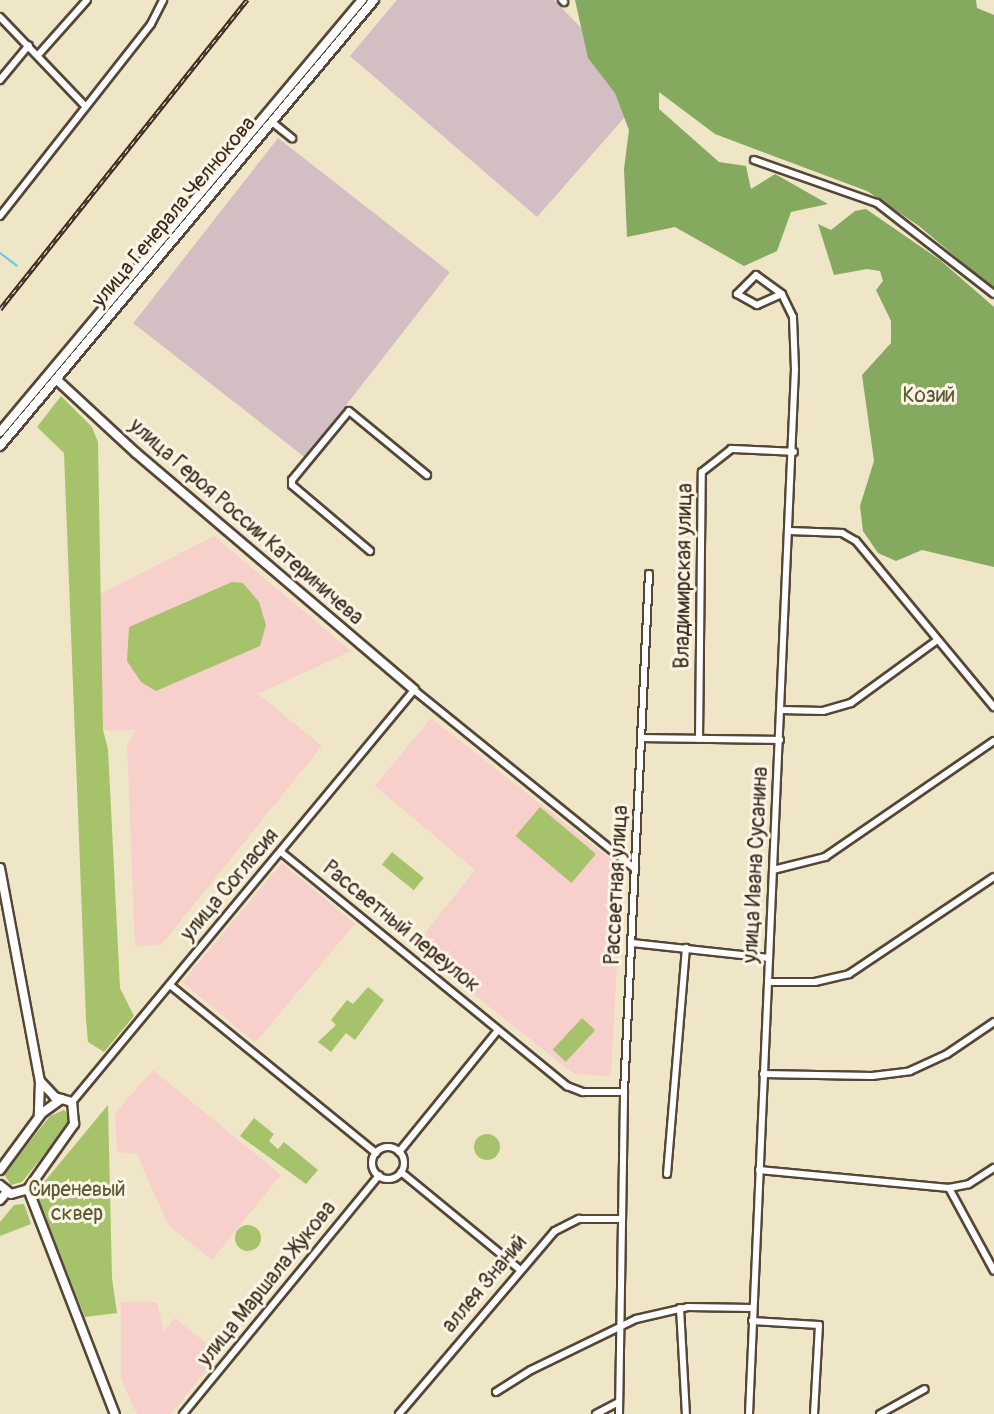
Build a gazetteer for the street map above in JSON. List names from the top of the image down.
{
  "streets": {
    "main road": ["улица Генерала Челнокова", "улица Героя России Катериничева"],
    "street": [
      "Владимирская улица",
      "улица Ивана Сусанина",
      "улица Согласия",
      "Рассветная улица",
      "Рассветный переулок",
      "улица Маршала Жукова",
      "аллея Знаний"
    ]
  },
  "crossings": [
    ["улица Генерала Челнокова", "улица Героя России Катериничева"],
    ["улица Героя России Катериничева", "улица Согласия"],
    ["Владимирская улица", "улица Ивана Сусанина"],
    ["улица Согласия", "Рассветный переулок"],
    ["Рассветная улица", "Рассветный переулок"],
    ["Рассветная улица", "аллея Знаний"]
  ],
  "parks": ["Козий", "Сиреневый сквер"]
}
